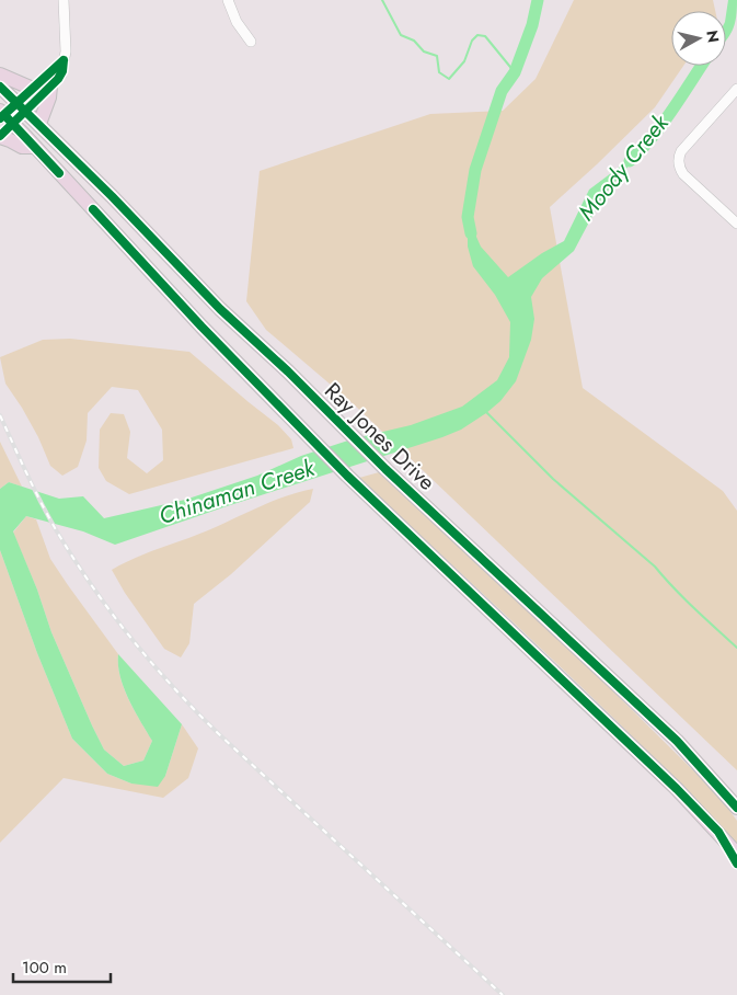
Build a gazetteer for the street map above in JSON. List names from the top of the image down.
{
  "streets": {
    "highway": ["Ray Jones Drive"]
  },
  "water": ["Moody Creek", "Chinaman Creek"],
  "scale_bar": "100 m",
  "north": "right"
}
